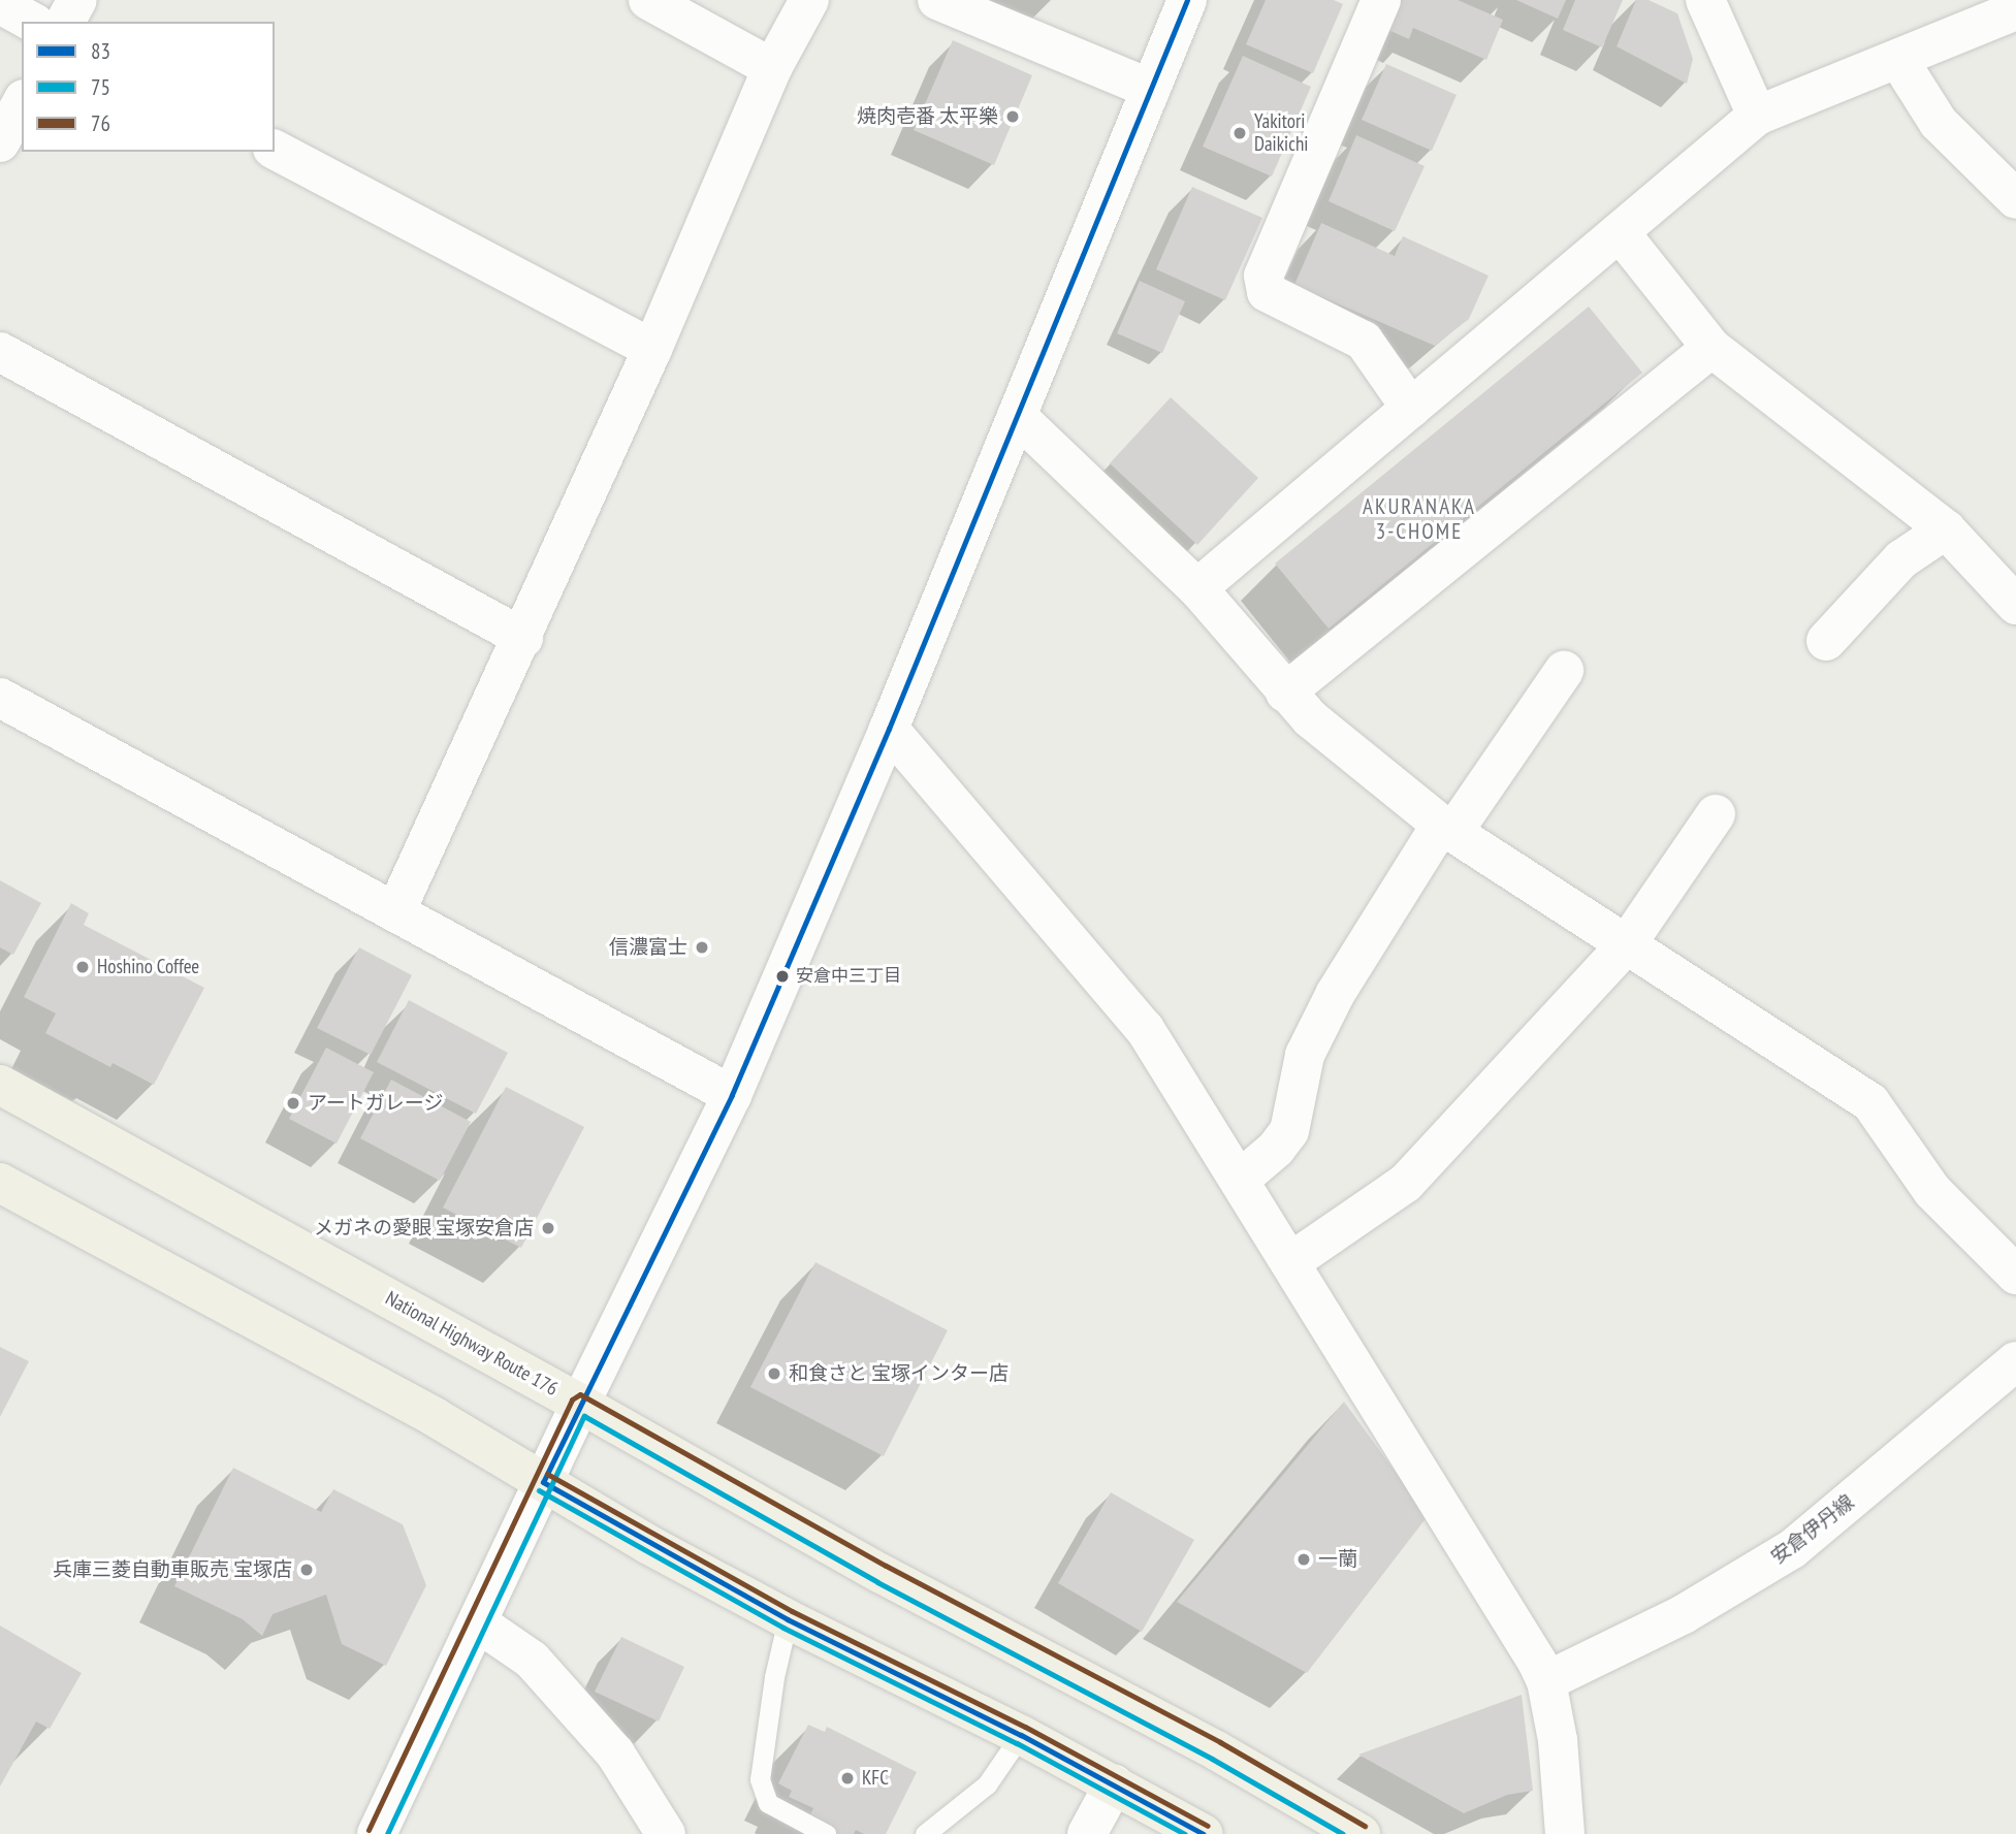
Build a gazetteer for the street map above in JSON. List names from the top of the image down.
{
  "streets": {
    "highway": ["National Highway Route 176"],
    "street": ["安倉伊丹線"]
  },
  "districts": ["AKURANAKA 3-CHOME"],
  "places": [
    "焼肉壱番 太平樂",
    "Yakitori Daikichi",
    "信濃富士",
    "Hoshino Coffee",
    "安倉中三丁目",
    "アートガレージ",
    "メガネの愛眼 宝塚安倉店",
    "和食さと 宝塚インター店",
    "一蘭",
    "兵庫三菱自動車販売 宝塚店",
    "KFC"
  ],
  "lines": ["transit line 83", "transit line 76", "transit line 75"],
  "legend": ["83", "75", "76"]
}
